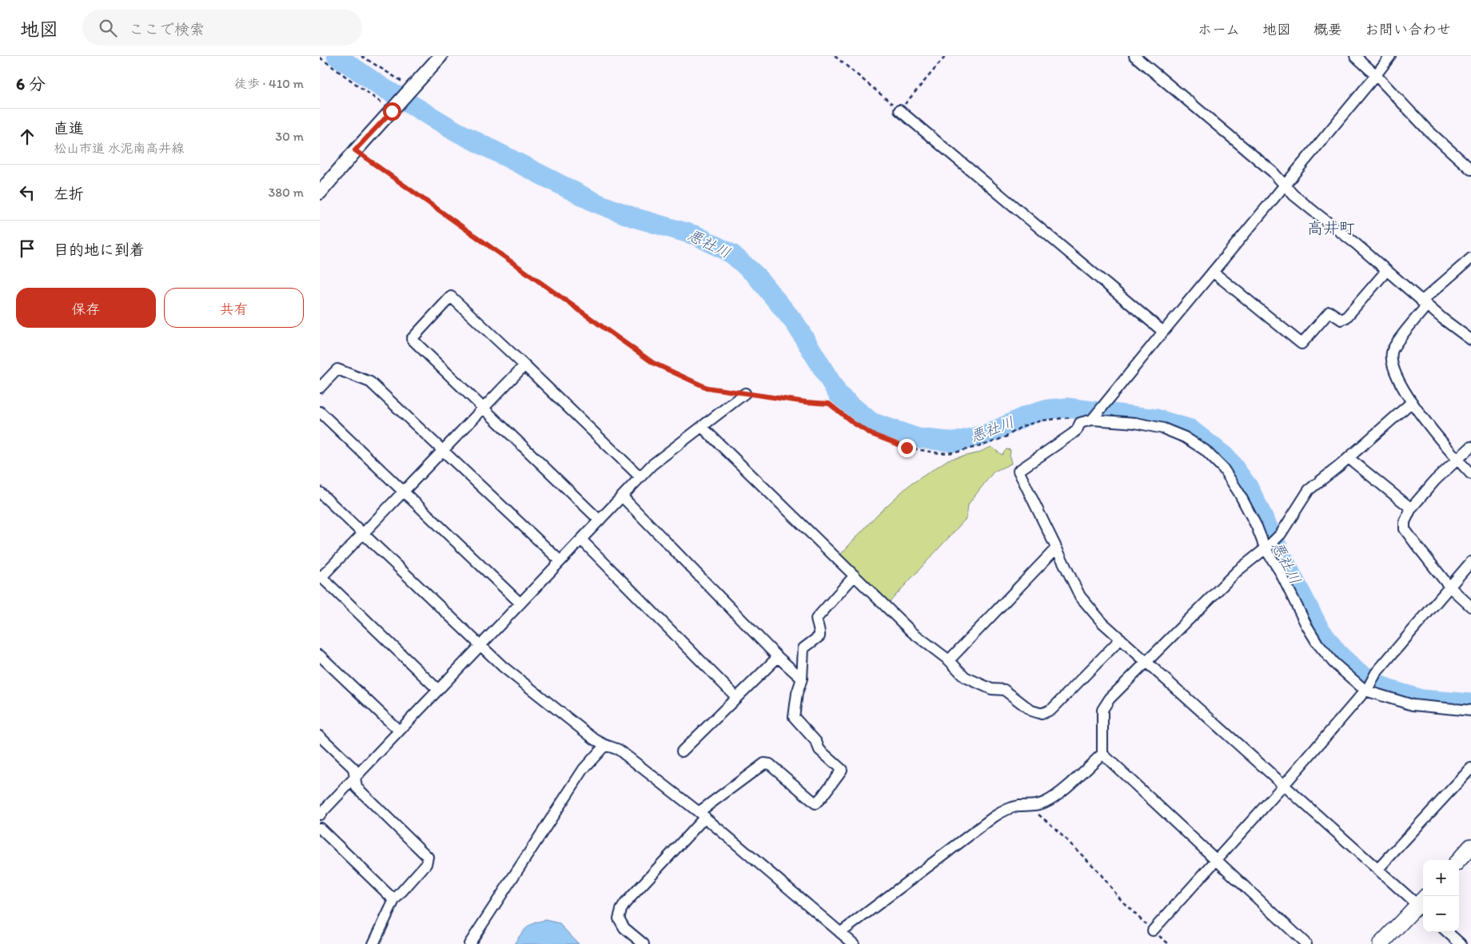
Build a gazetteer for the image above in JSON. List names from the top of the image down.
{
  "districts": ["高井町"],
  "water": ["悪社川"],
  "page": {
    "header": "地図",
    "search": "ここで検索",
    "nav": [
      "ホーム",
      "地図",
      "概要",
      "お問い合わせ"
    ],
    "heading": ["6 分", "徒歩 · 410 m"],
    "list": [
      ["直進", "松山市道 水泥南高井線", "30 m"],
      ["左折", "380 m"],
      "目的地に到着"
    ],
    "buttons": ["保存", "共有"],
    "map_buttons": ["+", "−"]
  }
}
